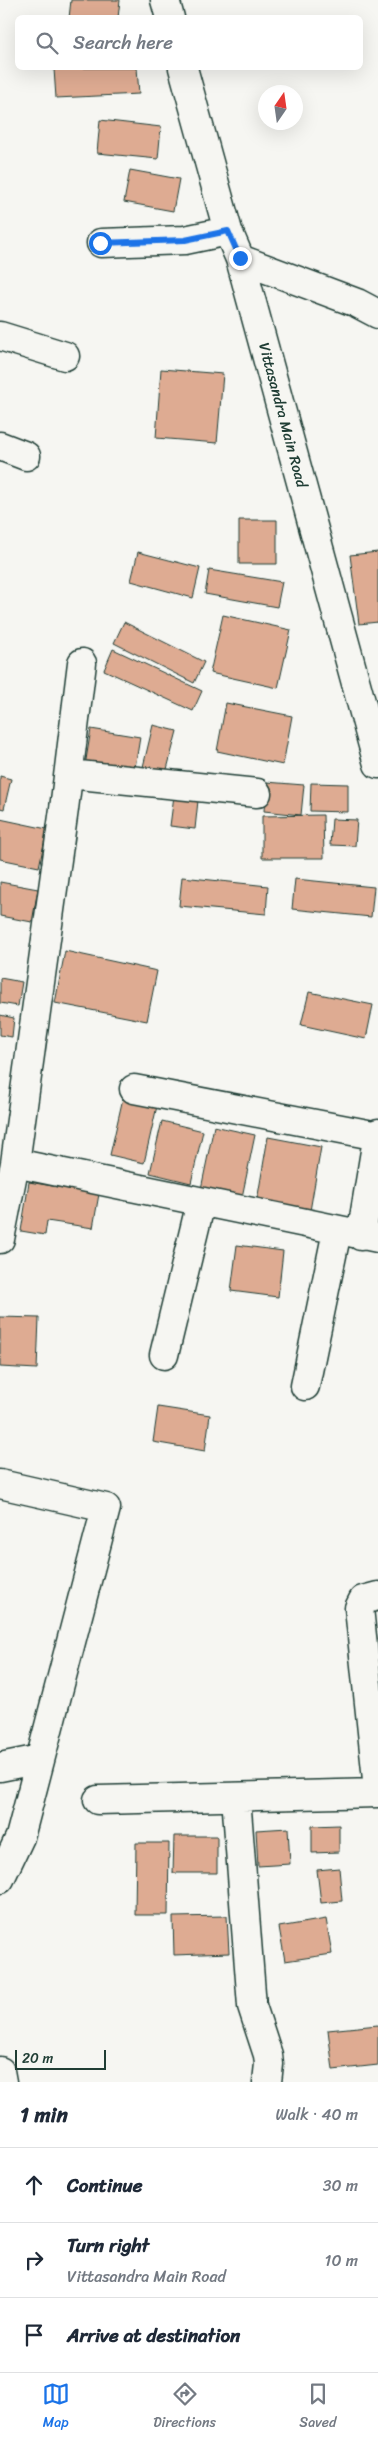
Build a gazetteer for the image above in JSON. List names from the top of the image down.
{
  "streets": {
    "street": ["Vittasandra Main Road"]
  },
  "scale_bar": "20 m",
  "north": "top",
  "page": {
    "search": "Search here",
    "scale": "20 m",
    "heading": ["1 min", "Walk · 40 m"],
    "list": [
      ["Continue", "30 m"],
      ["Turn right", "Vittasandra Main Road", "10 m"],
      "Arrive at destination"
    ],
    "nav": ["Map", "Directions", "Saved"]
  }
}
